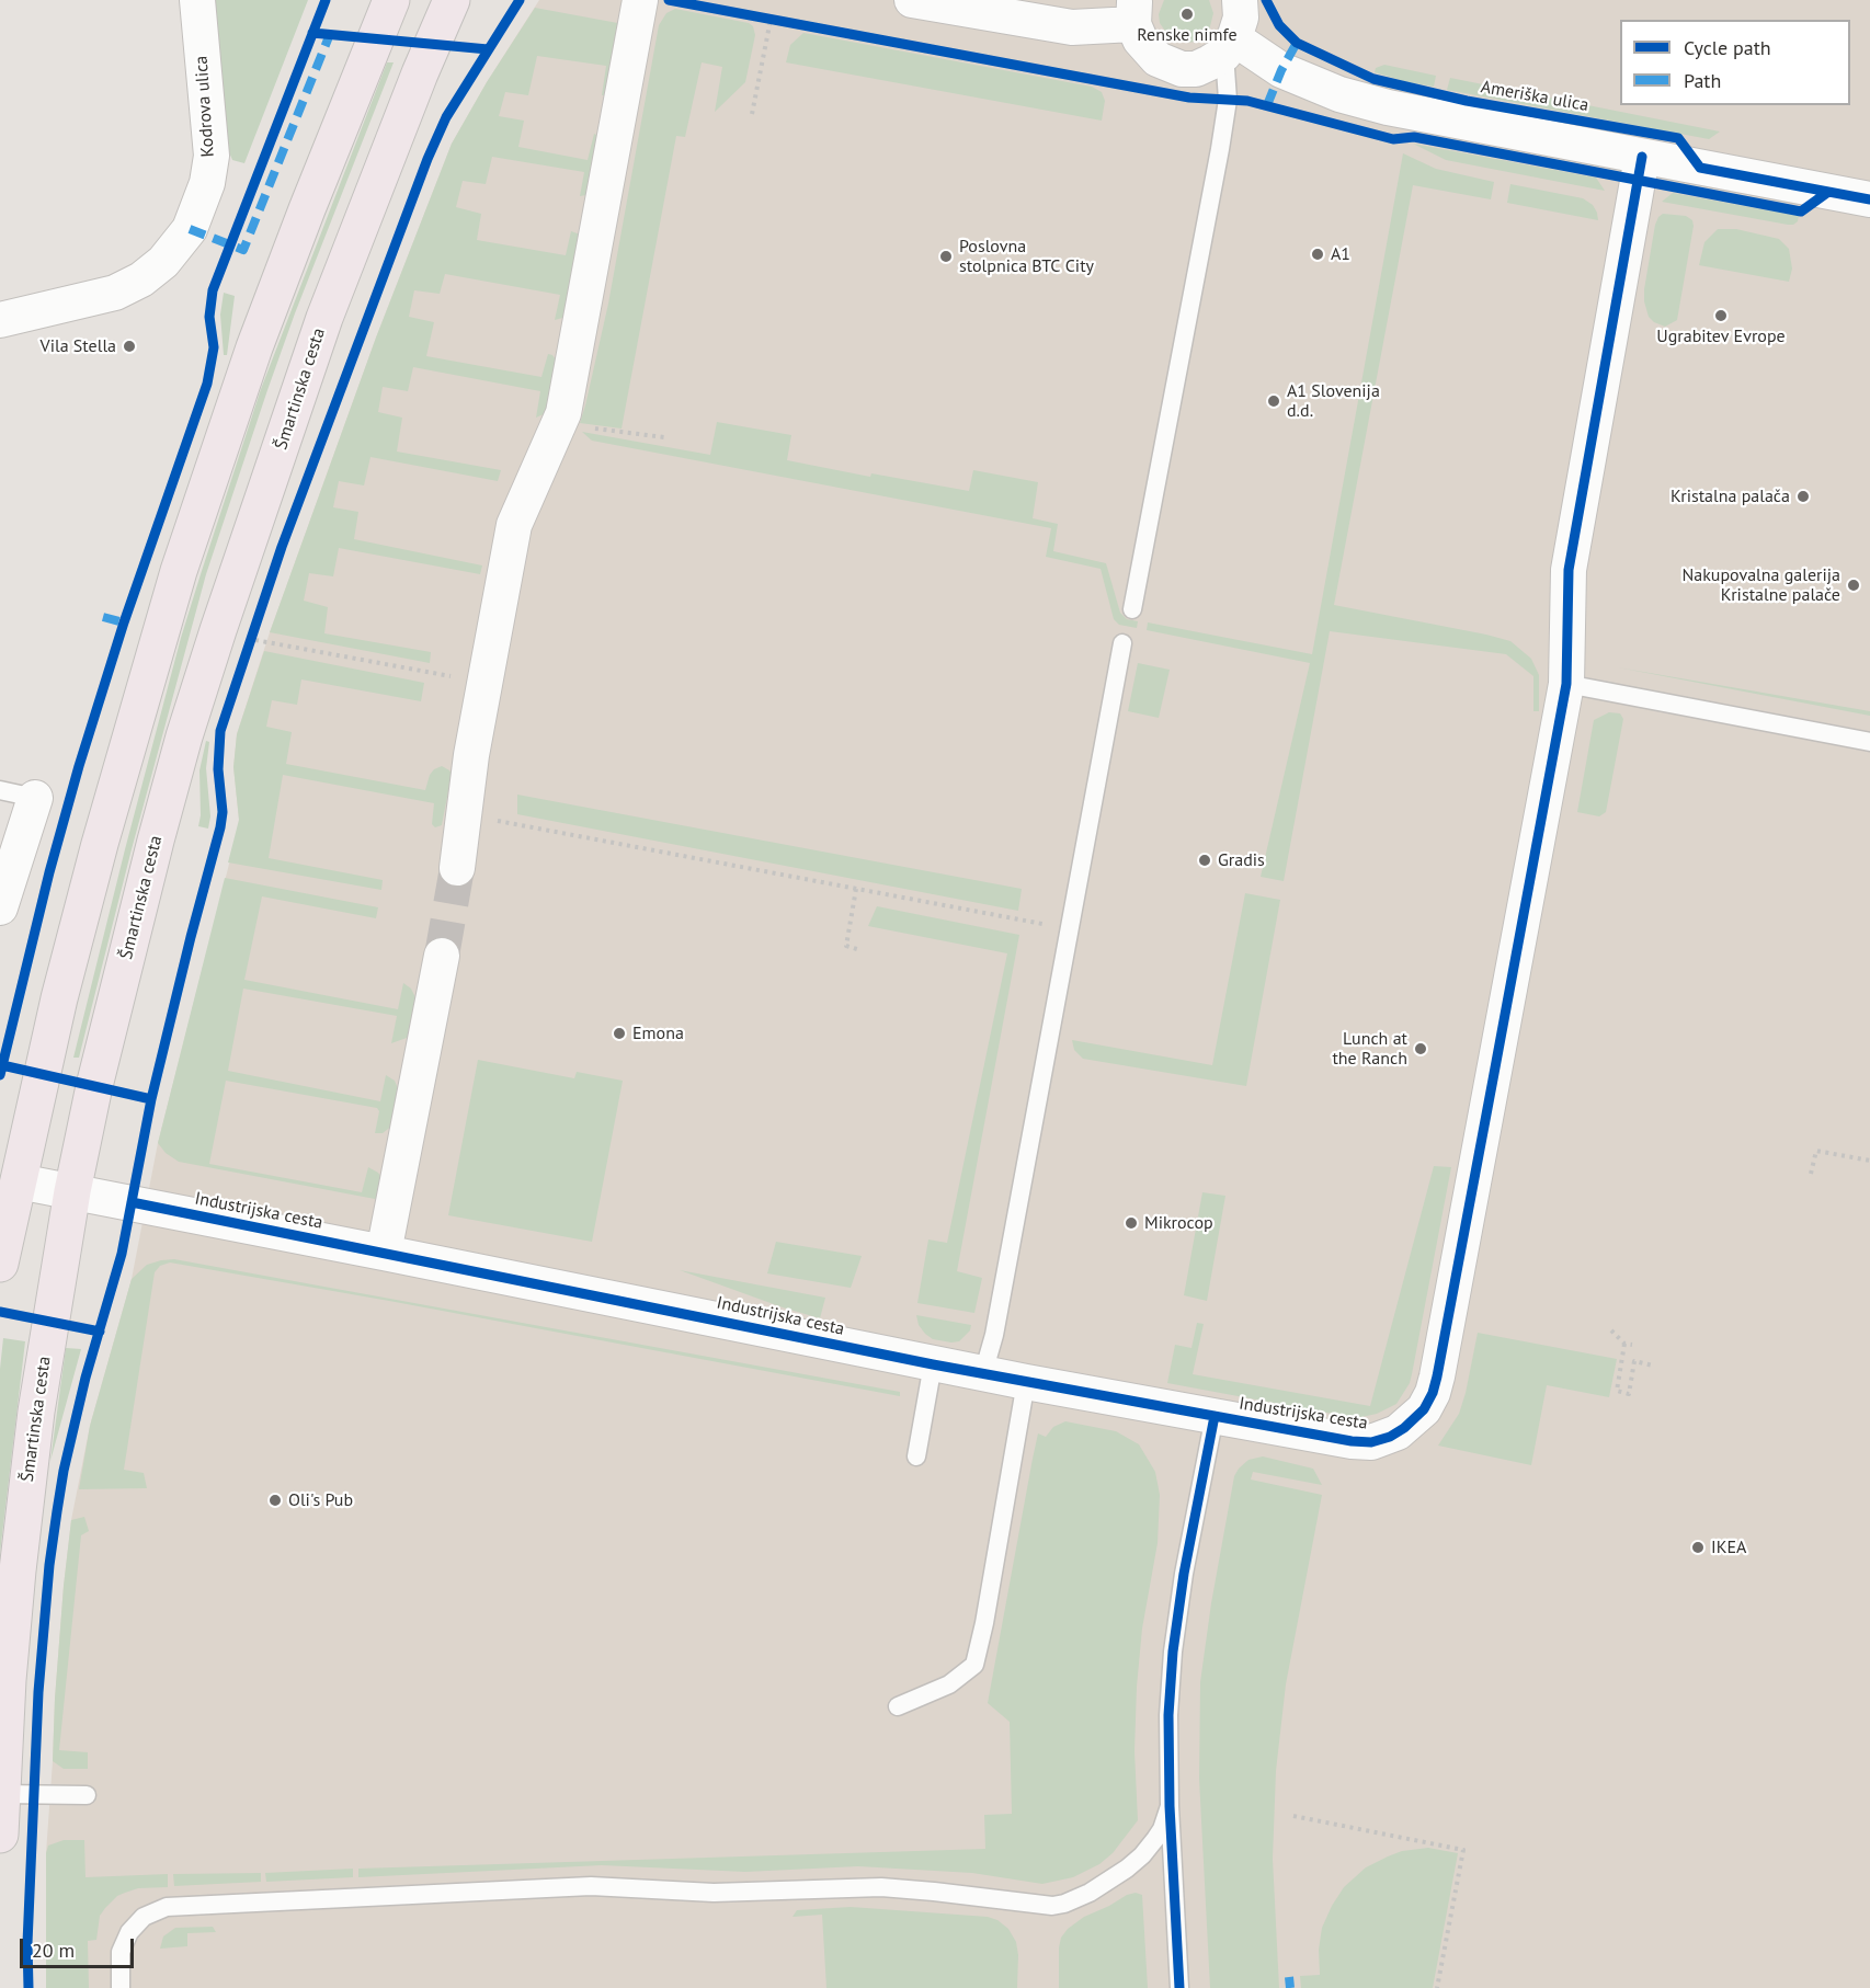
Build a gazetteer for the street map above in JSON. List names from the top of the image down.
{
  "streets": {
    "main road": ["Šmartinska cesta"],
    "street": ["Kodrova ulica", "Industrijska cesta"],
    "cycle path": ["Ameriška ulica"]
  },
  "crossings": [
    ["Šmartinska cesta", "Industrijska cesta"]
  ],
  "places": [
    "Renske nimfe",
    "A1",
    "Poslovna stolpnica BTC City",
    "Ugrabitev Evrope",
    "Vila Stella",
    "A1 Slovenija d.d.",
    "Kristalna palača",
    "Nakupovalna galerija Kristalne palače",
    "Gradis",
    "Emona",
    "Lunch at the Ranch",
    "Mikrocop",
    "Oli's Pub",
    "IKEA"
  ],
  "legend": ["Cycle path", "Path"],
  "scale_bar": "20 m"
}
